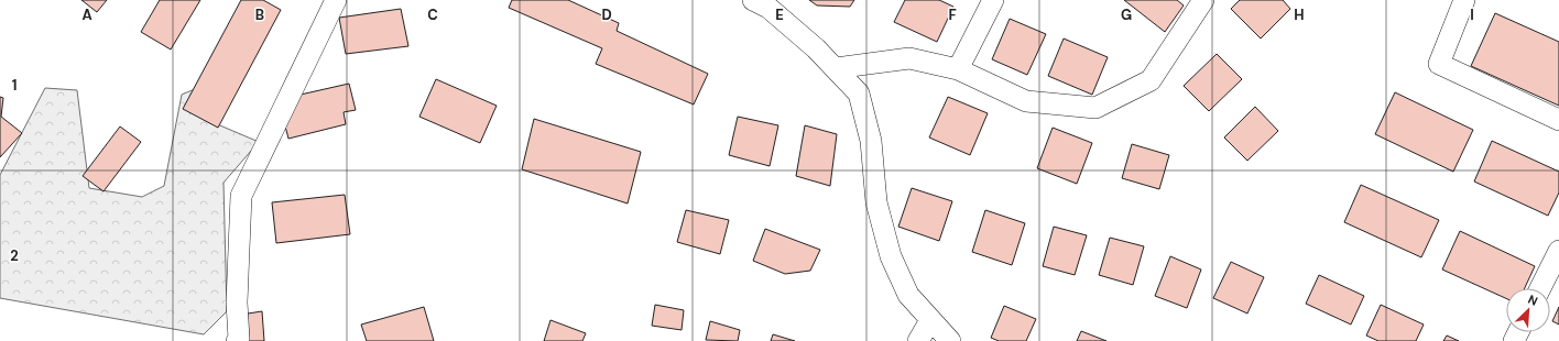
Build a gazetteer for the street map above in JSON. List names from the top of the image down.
{
  "north": "top right",
  "grid": {
    "columns": [
      "A",
      "B",
      "C",
      "D",
      "E",
      "F",
      "G",
      "H",
      "I"
    ],
    "rows": ["1", "2"]
  }
}
